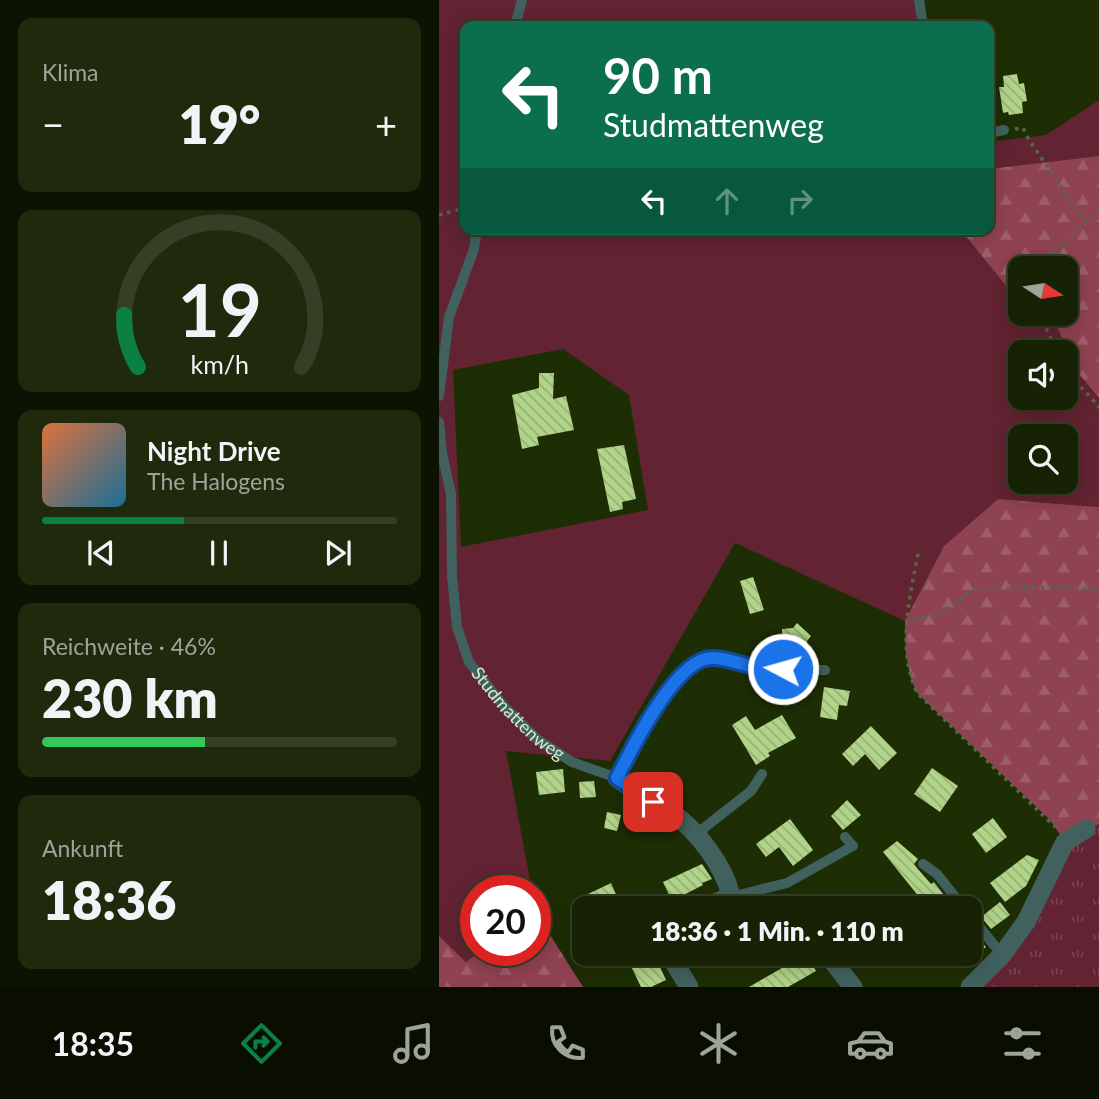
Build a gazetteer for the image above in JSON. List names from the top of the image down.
{
  "streets": {
    "street": ["Studmattenweg"]
  },
  "north": "right",
  "page": {
    "tile": [
      "Klima",
      ["Reichweite · 46%", "230 km"],
      ["Ankunft", "18:36"]
    ],
    "turn": ["90 m", "Studmattenweg"],
    "heat": ["−", "19°", "+"],
    "song": ["Night Drive", "The Halogens"],
    "limit": "20",
    "trip": "18:36 · 1 Min. · 110 m",
    "tabs": "18:35",
    "gauge": ["19", "km/h"]
  }
}
